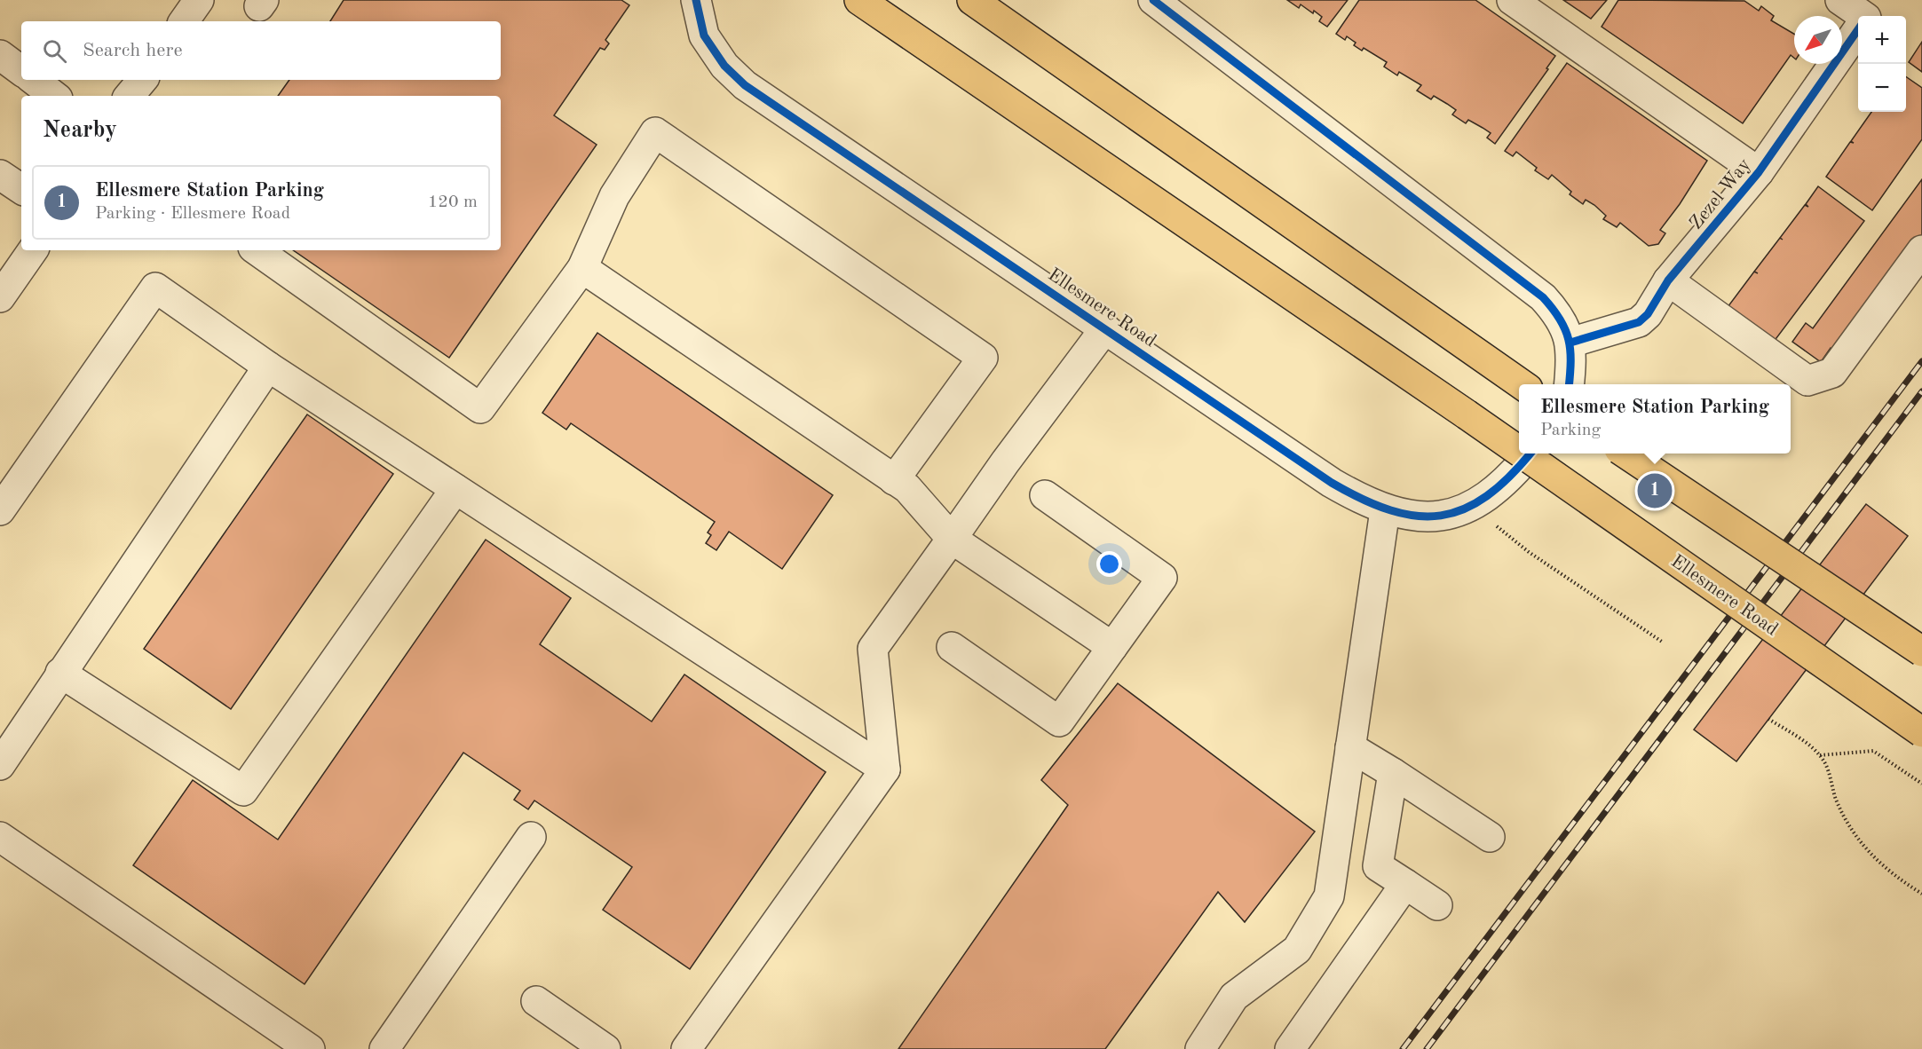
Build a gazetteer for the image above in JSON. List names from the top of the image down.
{
  "streets": {
    "main road": ["Ellesmere Road"],
    "street": ["Zezel Way"]
  },
  "north": "bottom left",
  "page": {
    "map_buttons": ["+", "−"],
    "search": "Search here",
    "heading": "Nearby",
    "list": [
      {
        "mark": "1",
        "name": "Ellesmere Station Parking",
        "note": "Parking · Ellesmere Road",
        "value": "120 m"
      }
    ],
    "popup": ["Ellesmere Station Parking", "Parking"],
    "pins": "1"
  }
}
